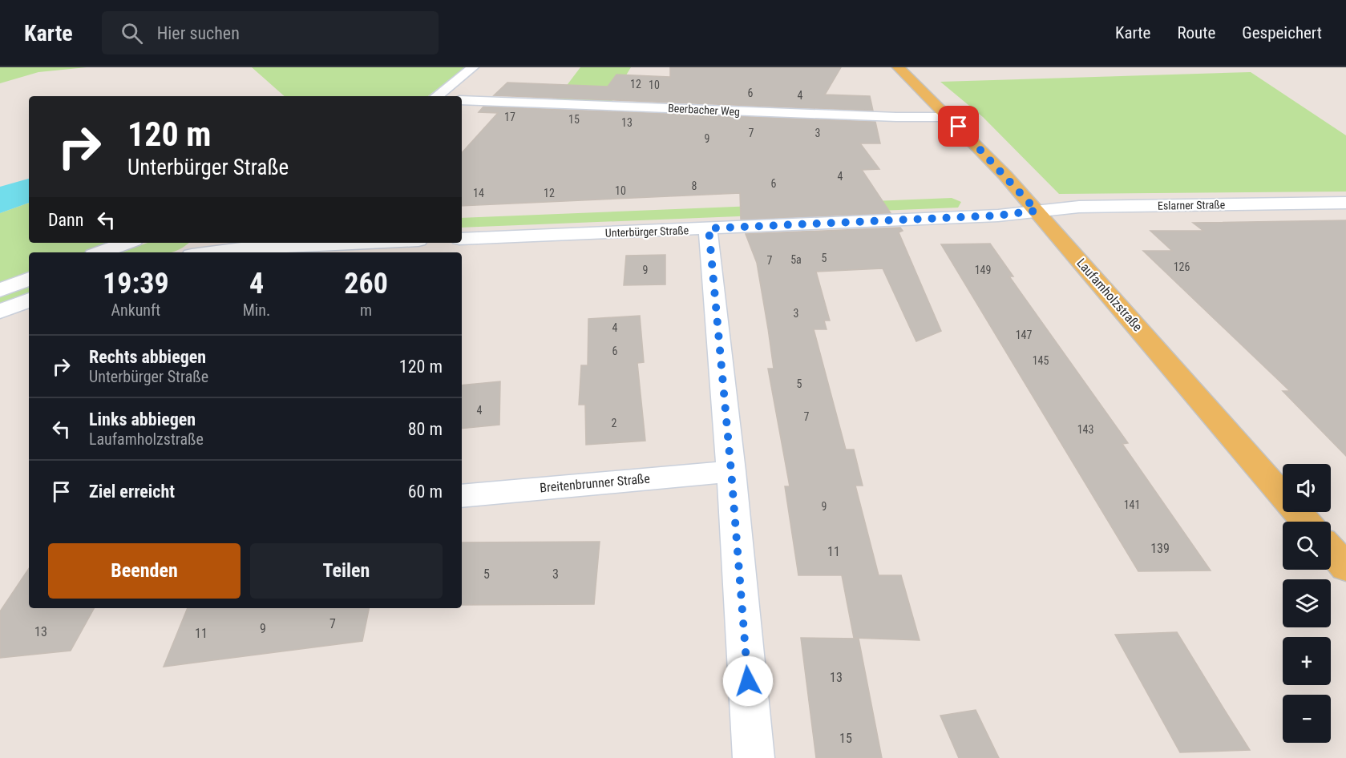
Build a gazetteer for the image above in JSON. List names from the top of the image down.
{
  "streets": {
    "main road": ["Laufamholzstraße"],
    "street": [
      "Beerbacher Weg",
      "Eslarner Straße",
      "Unterbürger Straße",
      "Breitenbrunner Straße"
    ]
  },
  "crossings": [
    ["Beerbacher Weg", "Laufamholzstraße"],
    ["Eslarner Straße", "Unterbürger Straße"],
    ["Eslarner Straße", "Laufamholzstraße"],
    ["Unterbürger Straße", "Laufamholzstraße"]
  ],
  "house_numbers": [
    "12",
    "10",
    "6",
    "4",
    "17",
    "15",
    "13",
    "7",
    "3",
    "9",
    "4",
    "6",
    "8",
    "10",
    "14",
    "12",
    "5",
    "5a",
    "7",
    "126",
    "9",
    "149",
    "3",
    "4",
    "147",
    "6",
    "145",
    "5",
    "4",
    "7",
    "2",
    "143",
    "141",
    "9",
    "139",
    "11",
    "5",
    "3",
    "7",
    "9",
    "13",
    "11",
    "13",
    "15"
  ],
  "page": {
    "header": "Karte",
    "search": "Hier suchen",
    "nav": ["Karte", "Route", "Gespeichert"],
    "turn": ["120 m", "Unterbürger Straße"],
    "then": "Dann",
    "eta": [
      "19:39",
      "Ankunft",
      "4",
      "Min.",
      "260",
      "m"
    ],
    "list": [
      {
        "name": "Rechts abbiegen",
        "note": "Unterbürger Straße",
        "value": "120 m"
      },
      {
        "name": "Links abbiegen",
        "note": "Laufamholzstraße",
        "value": "80 m"
      },
      {
        "name": "Ziel erreicht",
        "value": "60 m"
      }
    ],
    "map_buttons": ["+", "−"],
    "buttons": ["Beenden", "Teilen"]
  }
}
